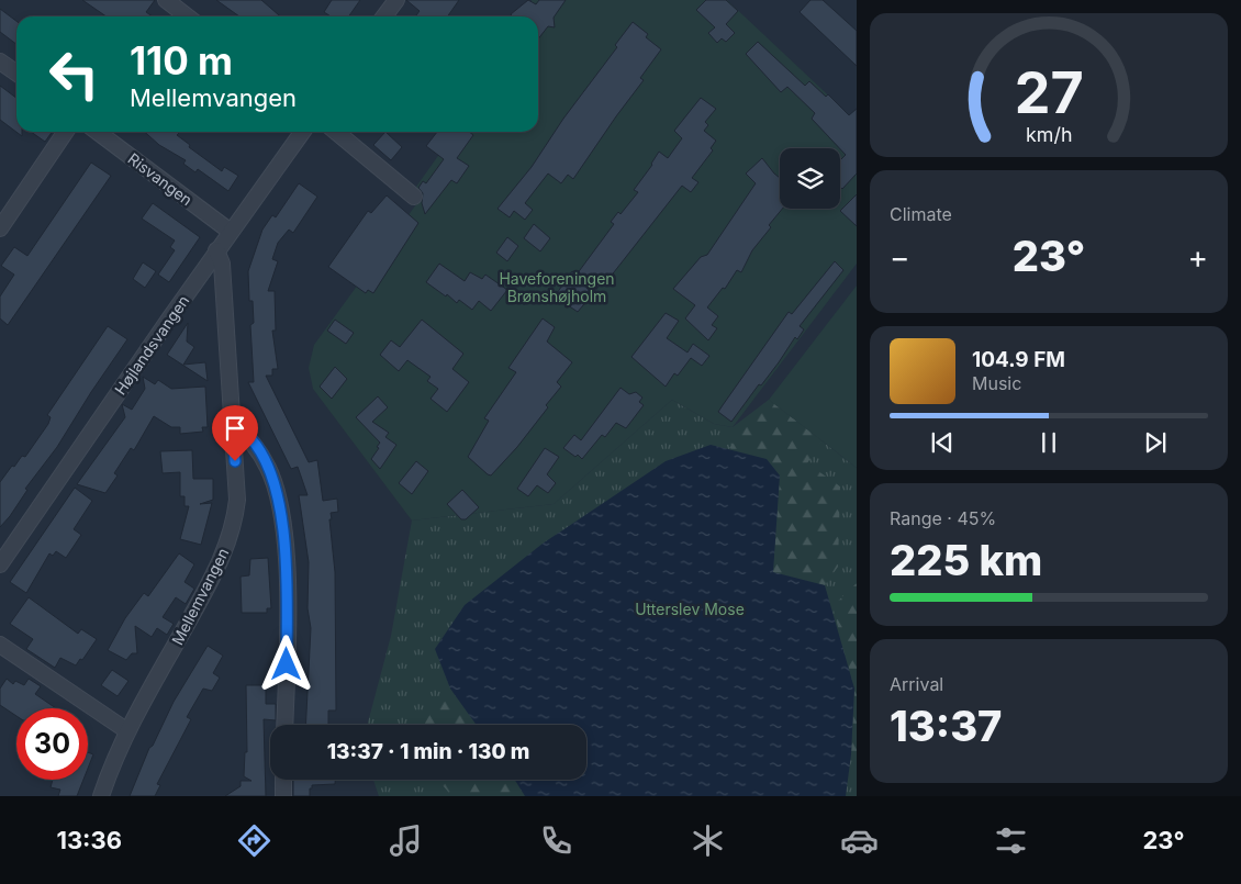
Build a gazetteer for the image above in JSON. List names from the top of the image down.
{
  "streets": {
    "street": ["Risvangen", "Højlandsvangen", "Mellemvangen"]
  },
  "crossings": [
    ["Risvangen", "Højlandsvangen"],
    ["Højlandsvangen", "Mellemvangen"]
  ],
  "parks": ["Haveforeningen Brønshøjholm", "Utterslev Mose"],
  "page": {
    "turn": ["110 m", "Mellemvangen"],
    "tile": [
      "Climate",
      ["Range · 45%", "225 km"],
      ["Arrival", "13:37"]
    ],
    "heat": ["−", "23°", "+"],
    "song": ["104.9 FM", "Music"],
    "limit": "30",
    "trip": "13:37 · 1 min · 130 m",
    "tabs": ["13:36", "23°"],
    "gauge": ["27", "km/h"]
  }
}
